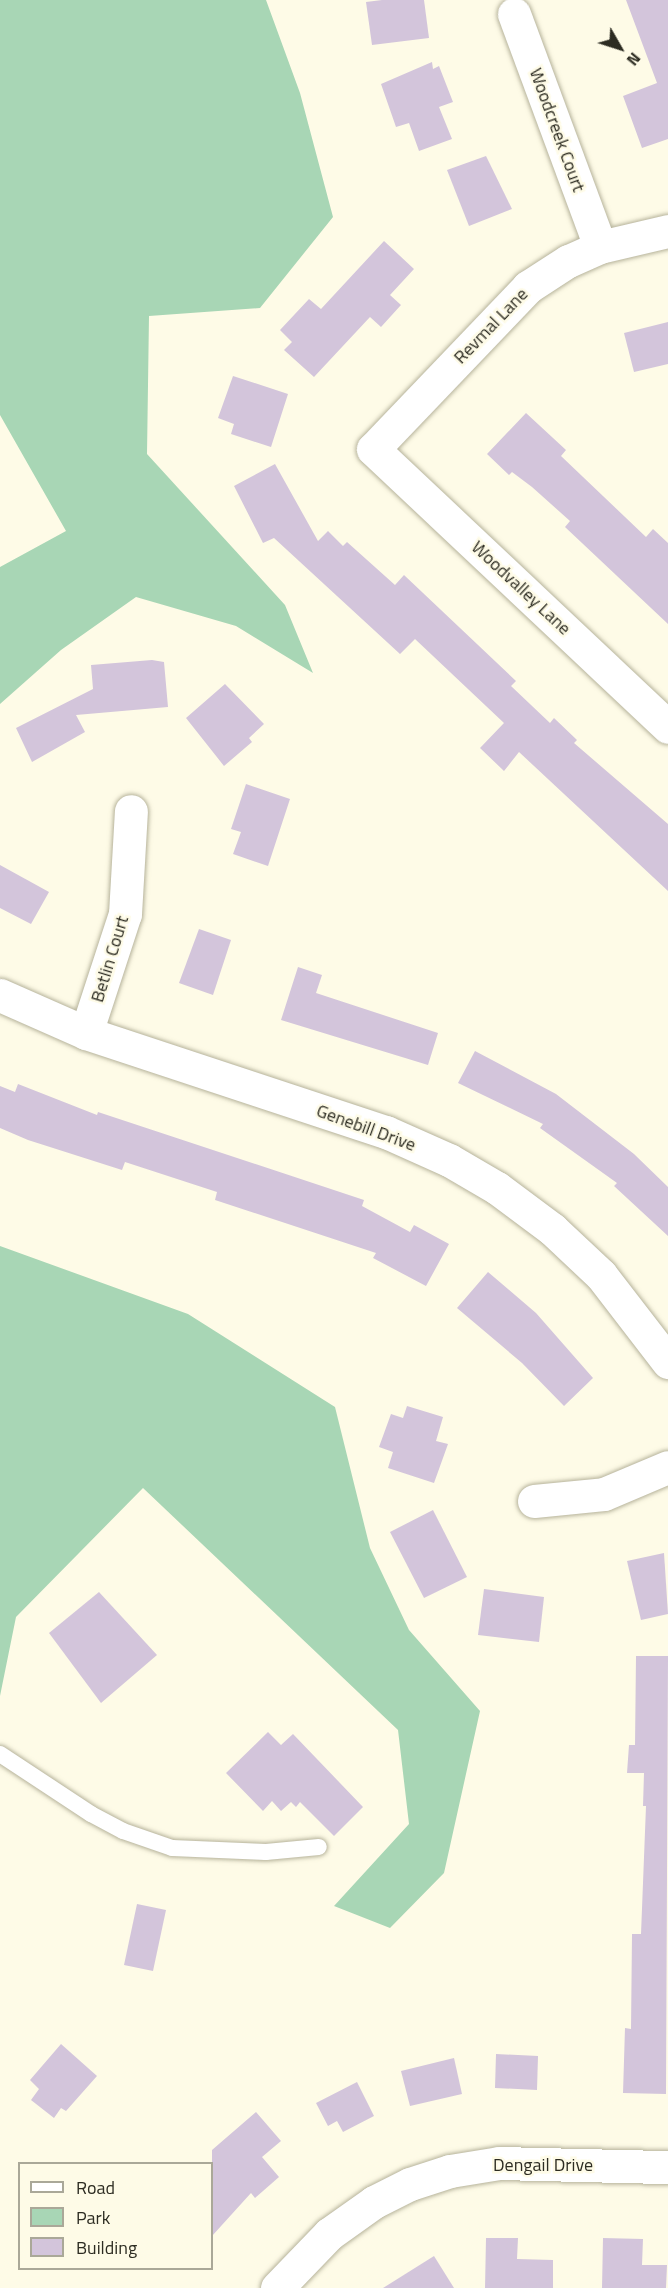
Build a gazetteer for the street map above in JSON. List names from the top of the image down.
{
  "streets": {
    "street": [
      "Woodcreek Court",
      "Revmal Lane",
      "Woodvalley Lane",
      "Betlin Court",
      "Genebill Drive",
      "Dengail Drive"
    ]
  },
  "crossings": [
    ["Woodcreek Court", "Revmal Lane"],
    ["Revmal Lane", "Woodvalley Lane"],
    ["Betlin Court", "Genebill Drive"]
  ],
  "legend": ["Road", "Park", "Building"],
  "north": "bottom right"
}
